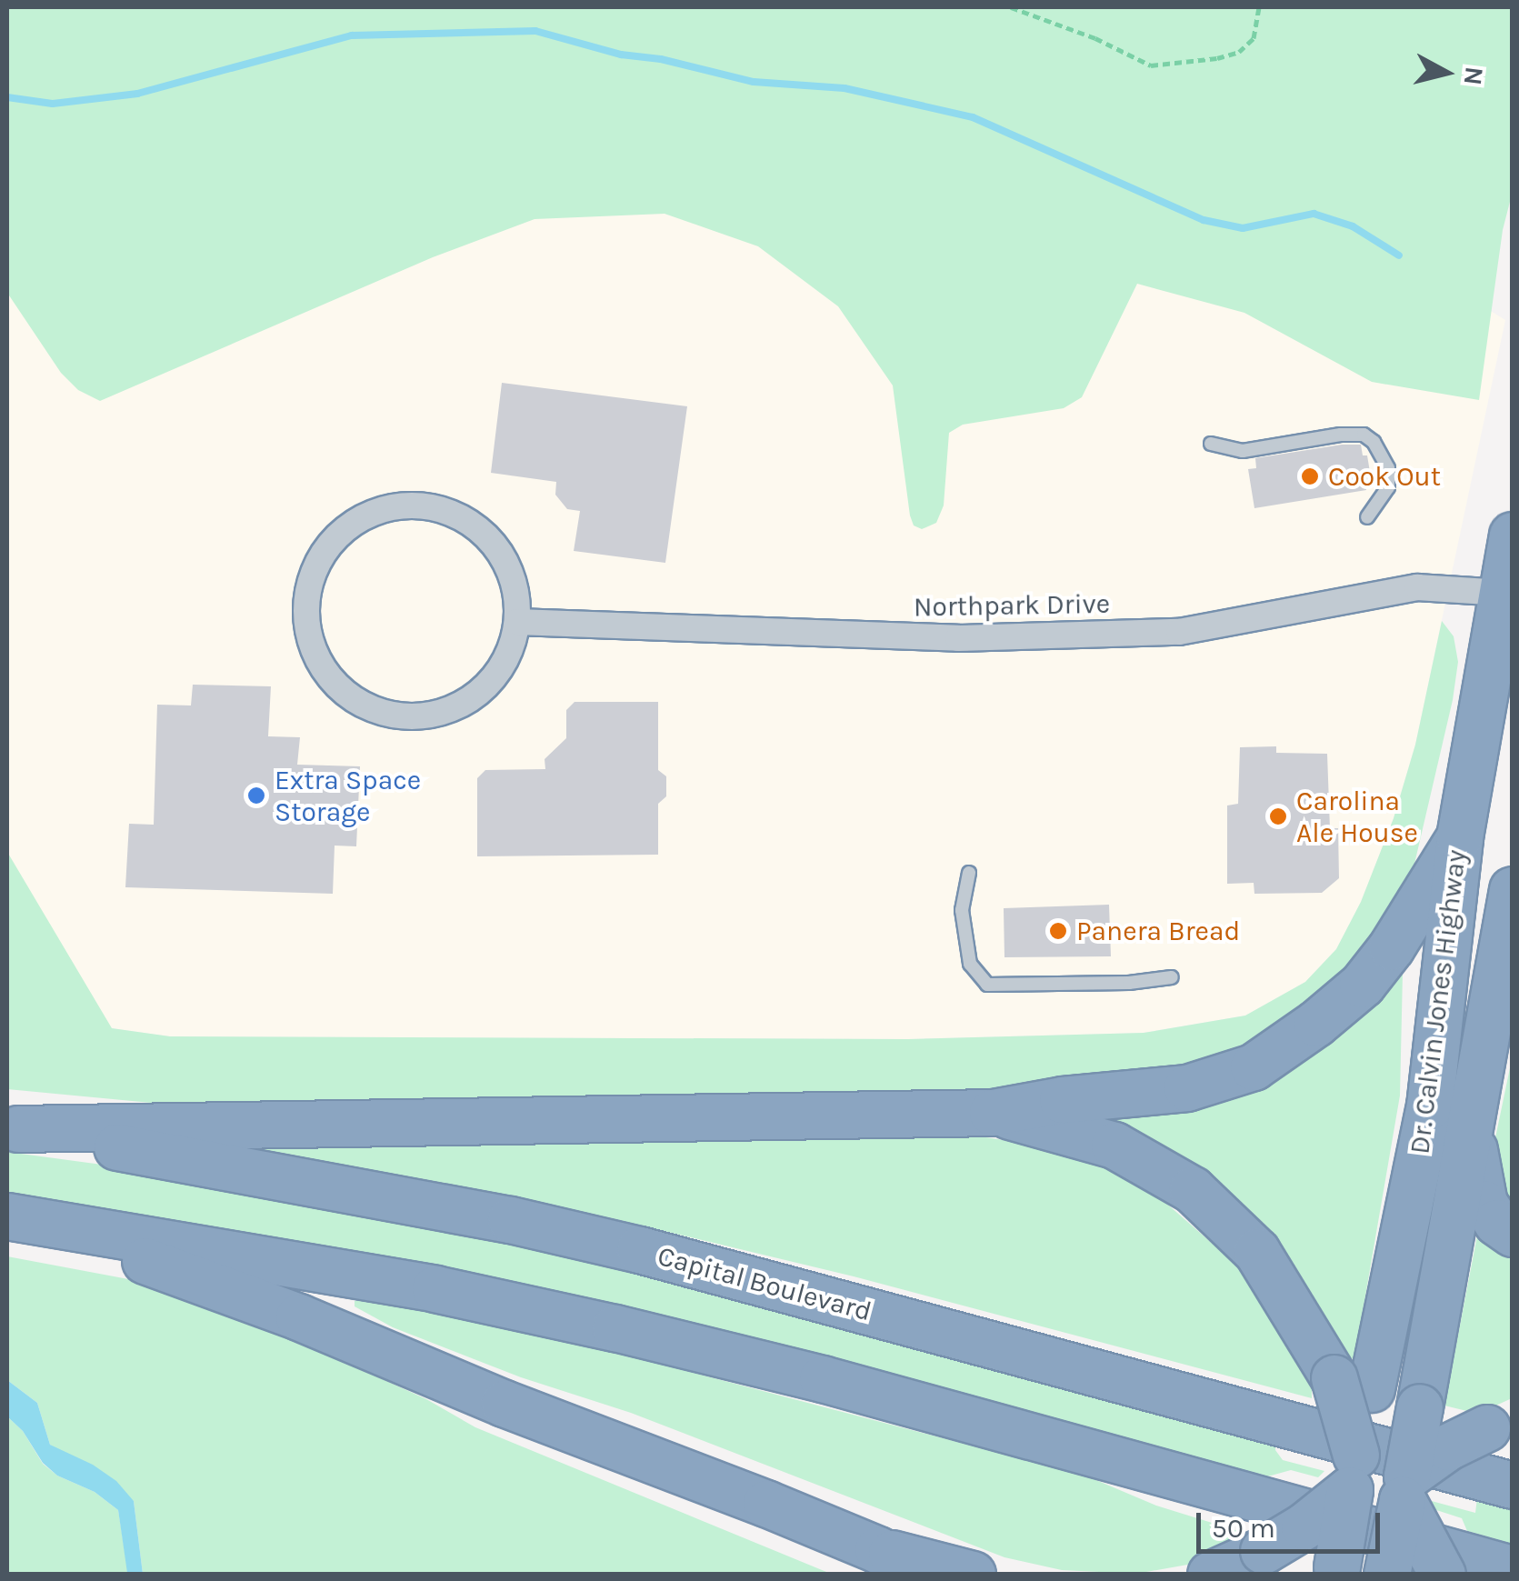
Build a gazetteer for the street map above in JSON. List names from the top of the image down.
{
  "streets": {
    "highway": ["Dr. Calvin Jones Highway", "Capital Boulevard"],
    "street": ["Northpark Drive"]
  },
  "crossings": [
    ["Northpark Drive", "Dr. Calvin Jones Highway"]
  ],
  "places": [
    "Cook Out",
    "Extra Space Storage",
    "Carolina Ale House",
    "Panera Bread"
  ],
  "scale_bar": "50 m",
  "north": "right"
}
